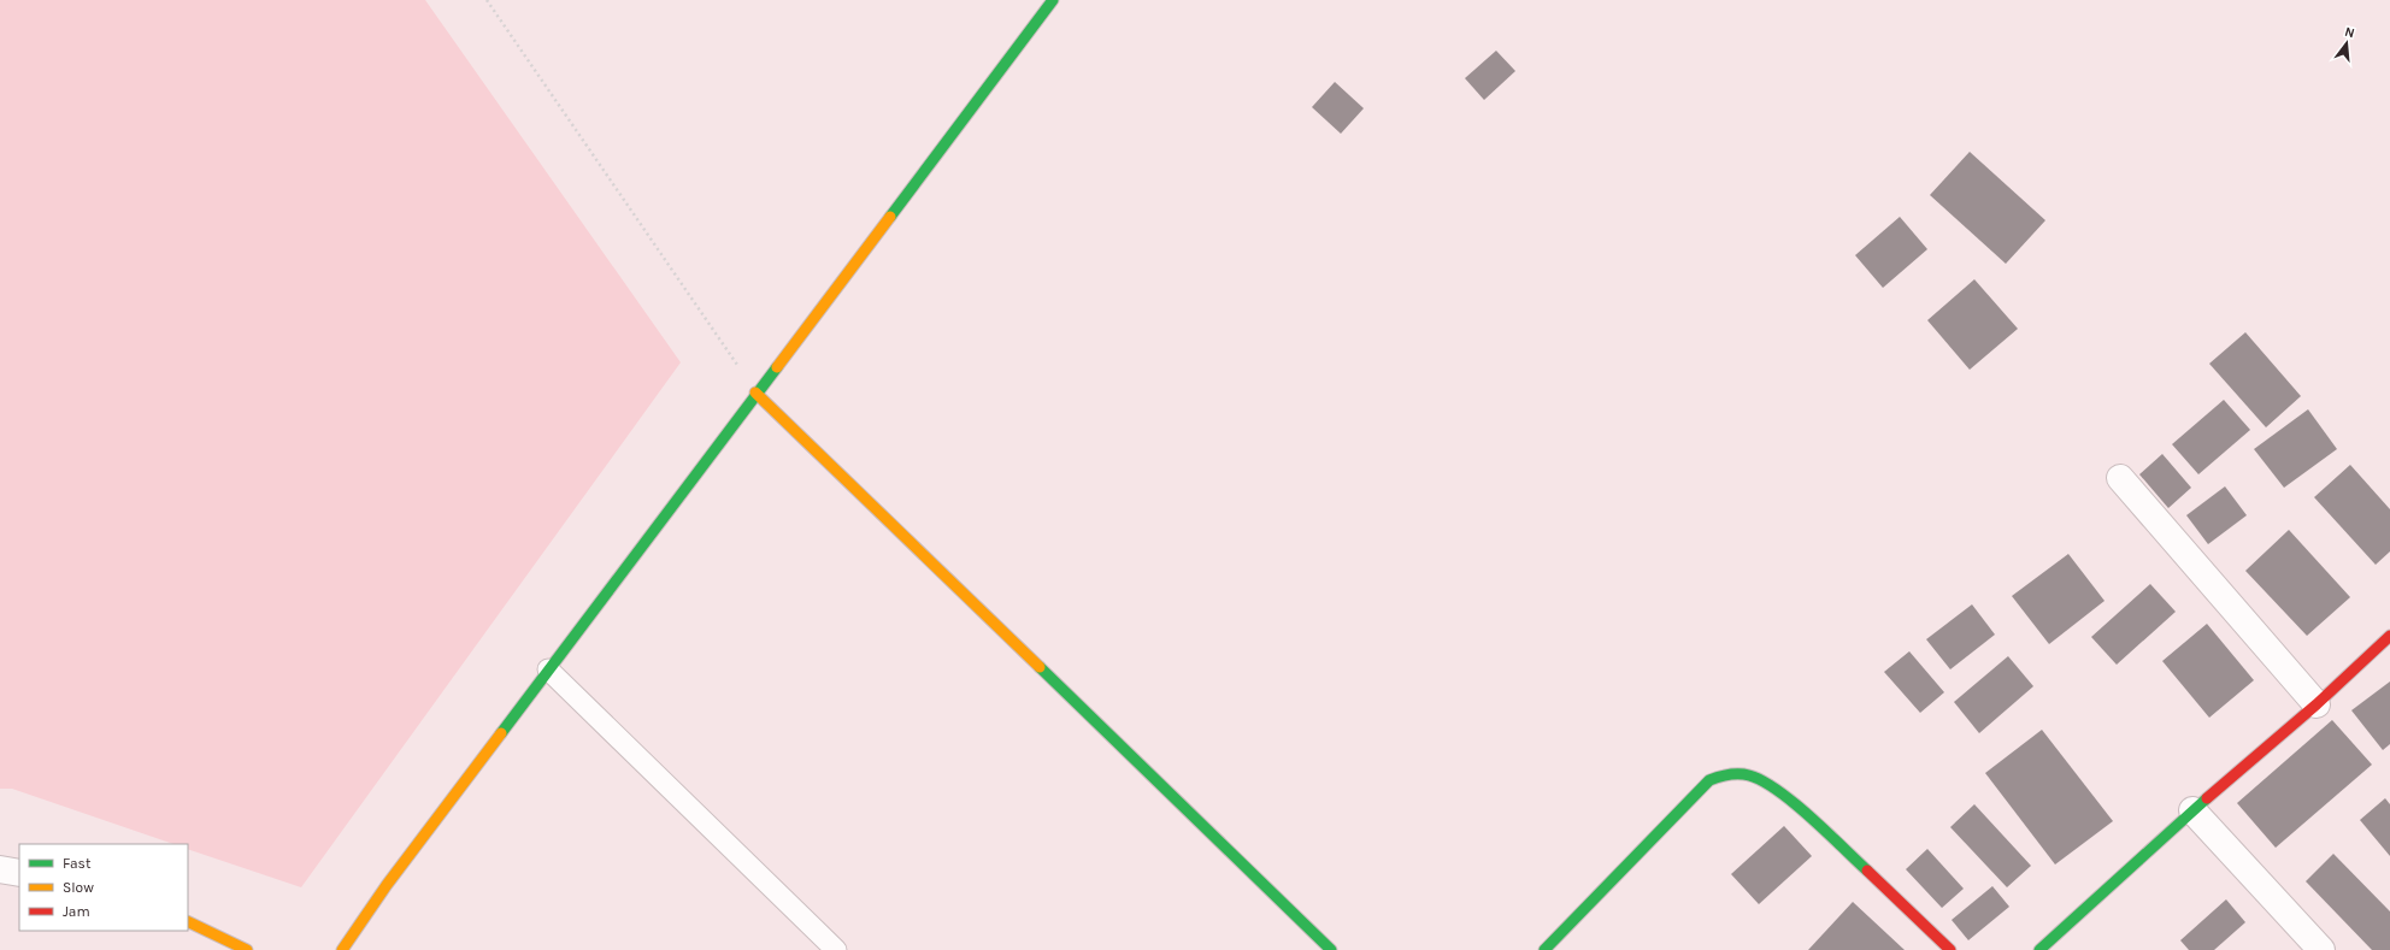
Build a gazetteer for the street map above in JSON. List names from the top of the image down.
{
  "legend": ["Fast", "Slow", "Jam"],
  "north": "top"
}
